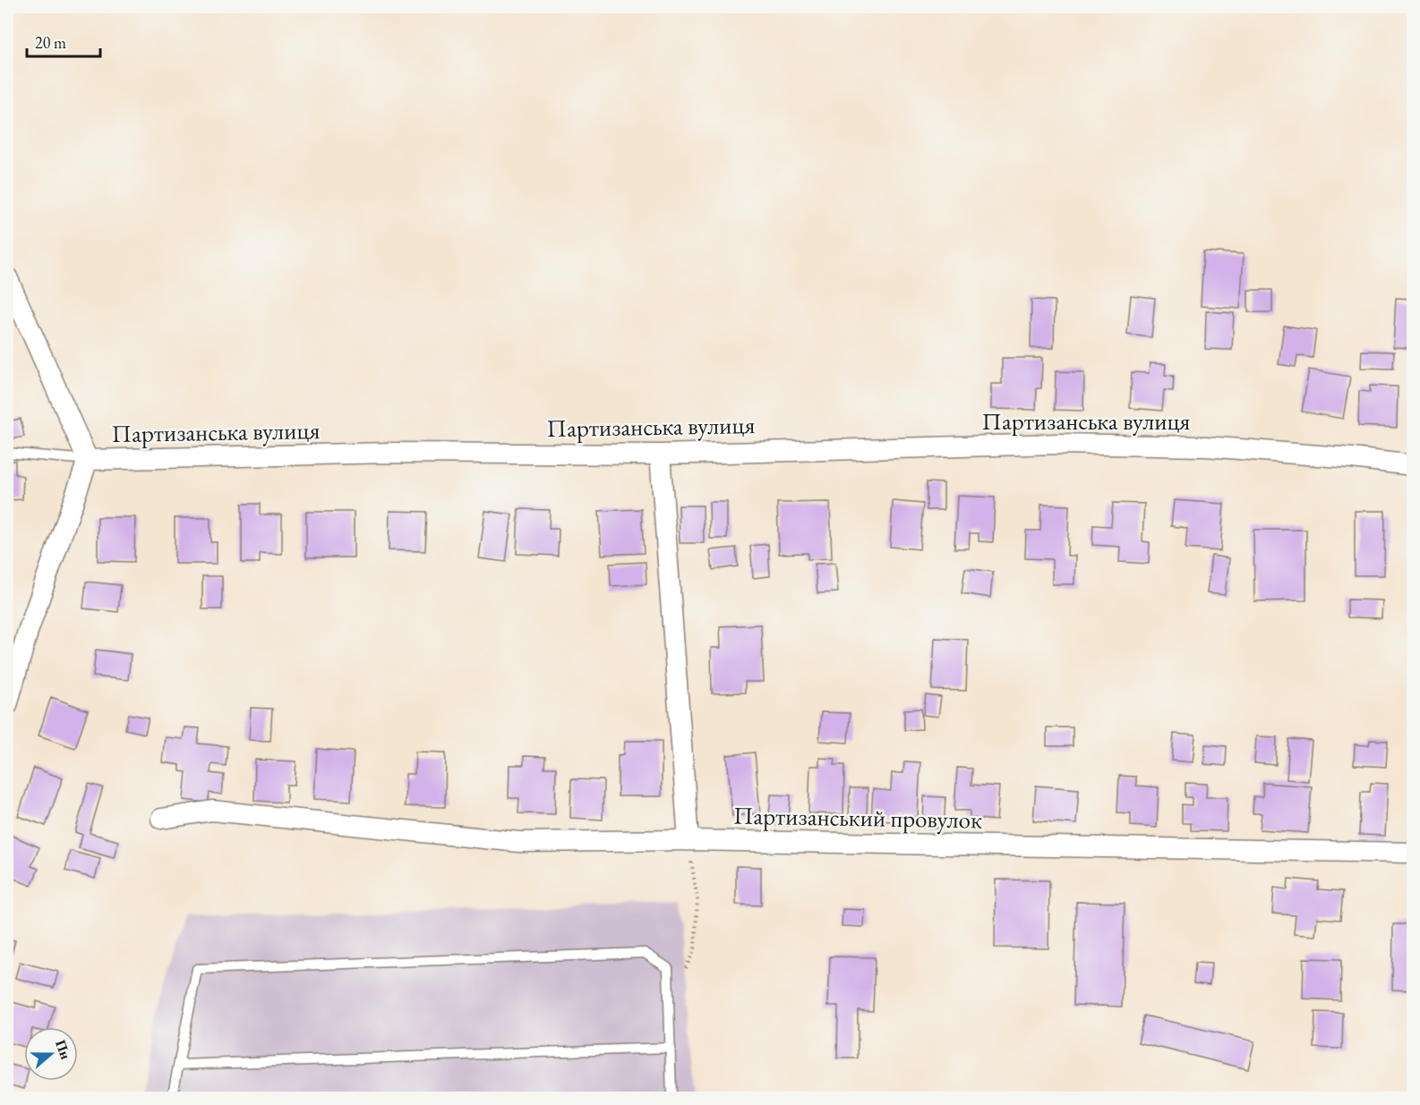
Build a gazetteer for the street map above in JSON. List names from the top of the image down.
{
  "streets": {
    "street": ["Партизанська вулиця", "Партизанський провулок"]
  },
  "scale_bar": "20 m",
  "north": "right"
}
